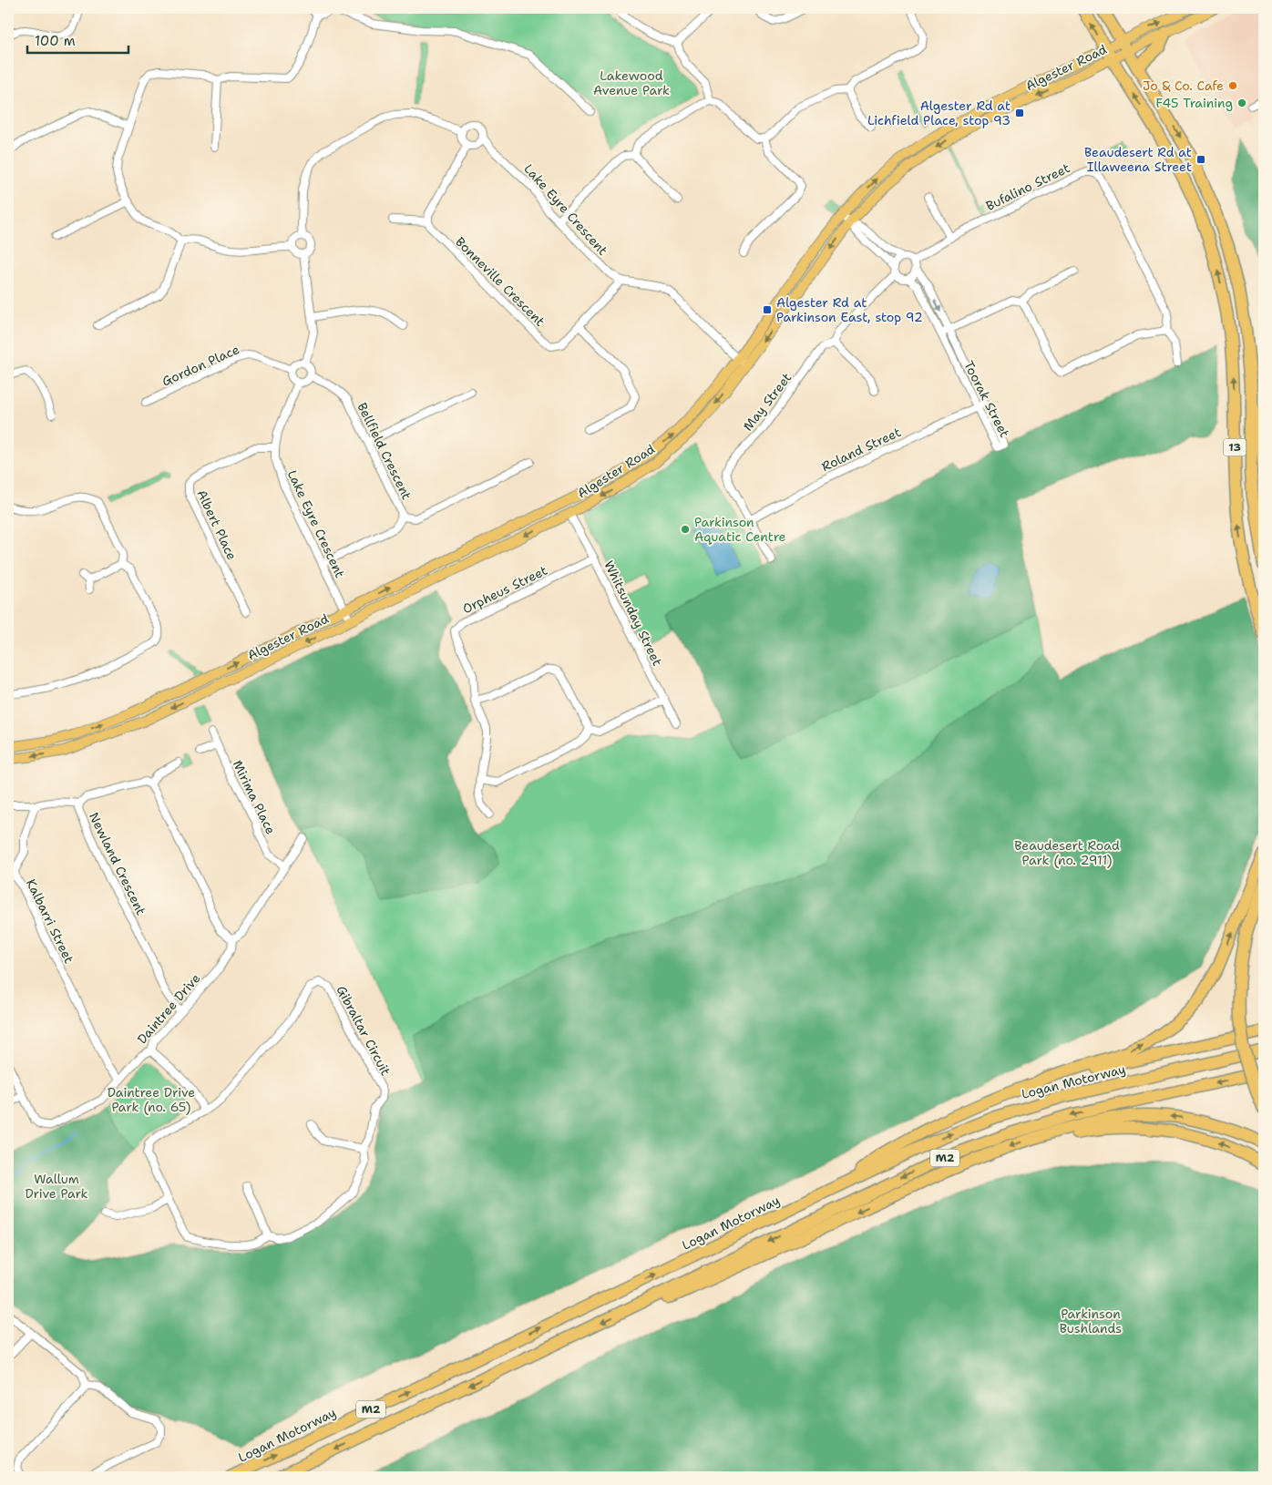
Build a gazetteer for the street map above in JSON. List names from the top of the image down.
{
  "streets": {
    "highway": ["13", "Logan Motorway", "M2"],
    "main road": ["Algester Road"],
    "street": [
      "Bufalino Street",
      "Lake Eyre Crescent",
      "Bonneville Crescent",
      "Gordon Place",
      "Toorak Street",
      "May Street",
      "Roland Street",
      "Bellfield Crescent",
      "Albert Place",
      "Orpheus Street",
      "Whitsunday Street",
      "Mirima Place",
      "Newland Crescent",
      "Kalbarri Street",
      "Daintree Drive",
      "Gibraltar Circuit"
    ]
  },
  "crossings": [
    ["Algester Road", "Lake Eyre Crescent"],
    ["Algester Road", "13"],
    ["Algester Road", "Whitsunday Street"],
    ["Bufalino Street", "Toorak Street"],
    ["Bufalino Street", "May Street"],
    ["Lake Eyre Crescent", "Bonneville Crescent"],
    ["Lake Eyre Crescent", "Gordon Place"],
    ["Lake Eyre Crescent", "Bellfield Crescent"],
    ["Lake Eyre Crescent", "Albert Place"],
    ["Gordon Place", "Bellfield Crescent"],
    ["Toorak Street", "May Street"],
    ["Toorak Street", "Roland Street"],
    ["May Street", "Roland Street"],
    ["Orpheus Street", "Whitsunday Street"],
    ["Mirima Place", "Daintree Drive"],
    ["Newland Crescent", "Daintree Drive"],
    ["Kalbarri Street", "Daintree Drive"]
  ],
  "parks": [
    "Lakewood Avenue Park",
    "Beaudesert Road Park (no. 2911)",
    "Daintree Drive Park (no. 65)",
    "Wallum Drive Park",
    "Parkinson Bushlands"
  ],
  "places": {
    "other": ["Jo & Co. Cafe", "F45 Training", "Parkinson Aquatic Centre"],
    "transit": ["Algester Rd at Lichfield Place, stop 93", "Beaudesert Rd at Illaweena Street", "Algester Rd at Parkinson East, stop 92"]
  },
  "scale_bar": "100 m"
}
